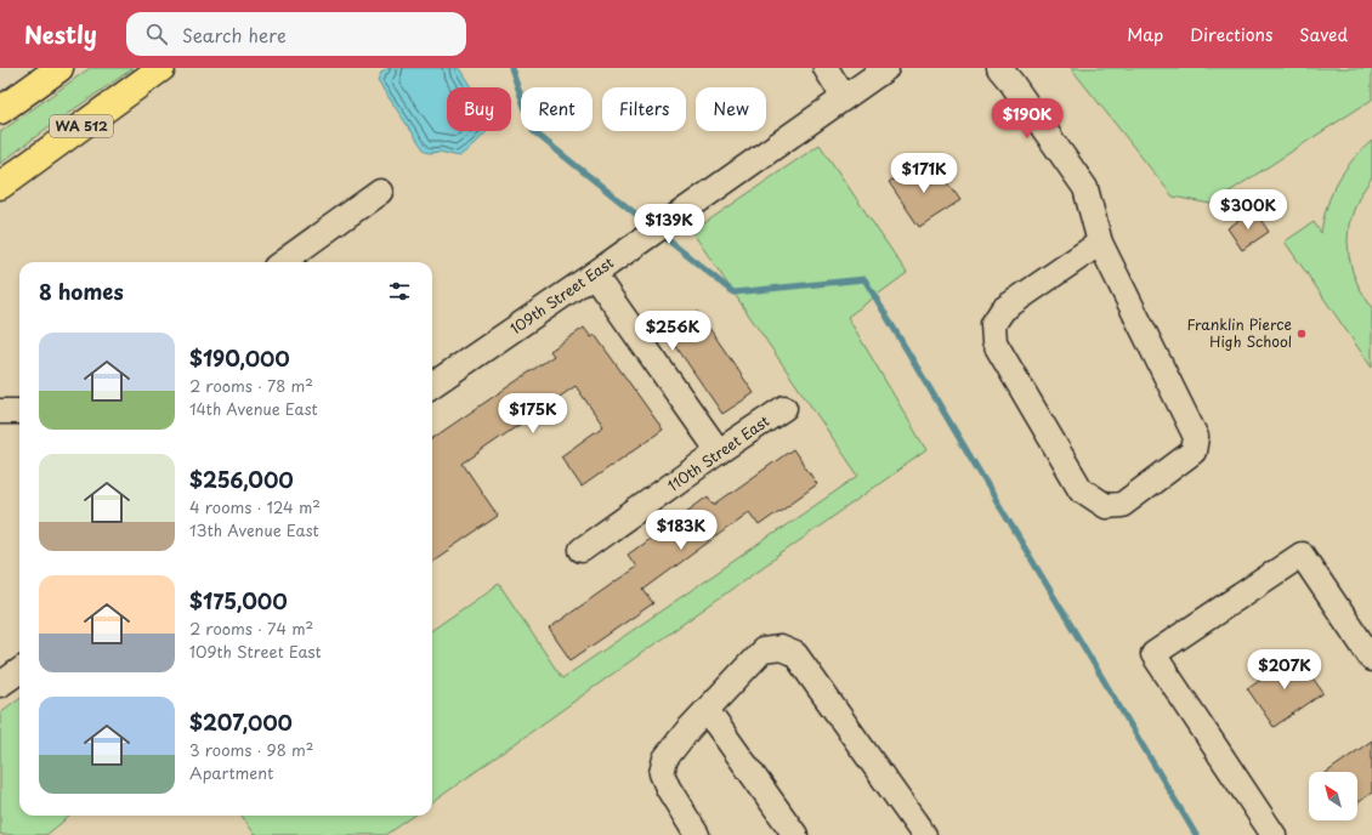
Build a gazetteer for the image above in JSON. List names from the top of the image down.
{
  "streets": {
    "highway": ["WA 512"],
    "street": ["109th Street East", "110th Street East"]
  },
  "places": ["Franklin Pierce High School"],
  "north": "top left",
  "page": {
    "header": "Nestly",
    "search": "Search here",
    "nav": ["Map", "Directions", "Saved"],
    "chip": [
      "Buy",
      "Rent",
      "Filters",
      "New"
    ],
    "price": [
      "$190K",
      "$171K",
      "$300K",
      "$139K",
      "$256K",
      "$175K",
      "$183K",
      "$207K"
    ],
    "heading": "8 homes",
    "list": [
      {
        "name": "$190,000",
        "note": "2 rooms · 78 m² · 14th Avenue East"
      },
      {
        "name": "$256,000",
        "note": "4 rooms · 124 m² · 13th Avenue East"
      },
      {
        "name": "$175,000",
        "note": "2 rooms · 74 m² · 109th Street East"
      },
      {
        "name": "$207,000",
        "note": "3 rooms · 98 m² · Apartment"
      }
    ]
  }
}
